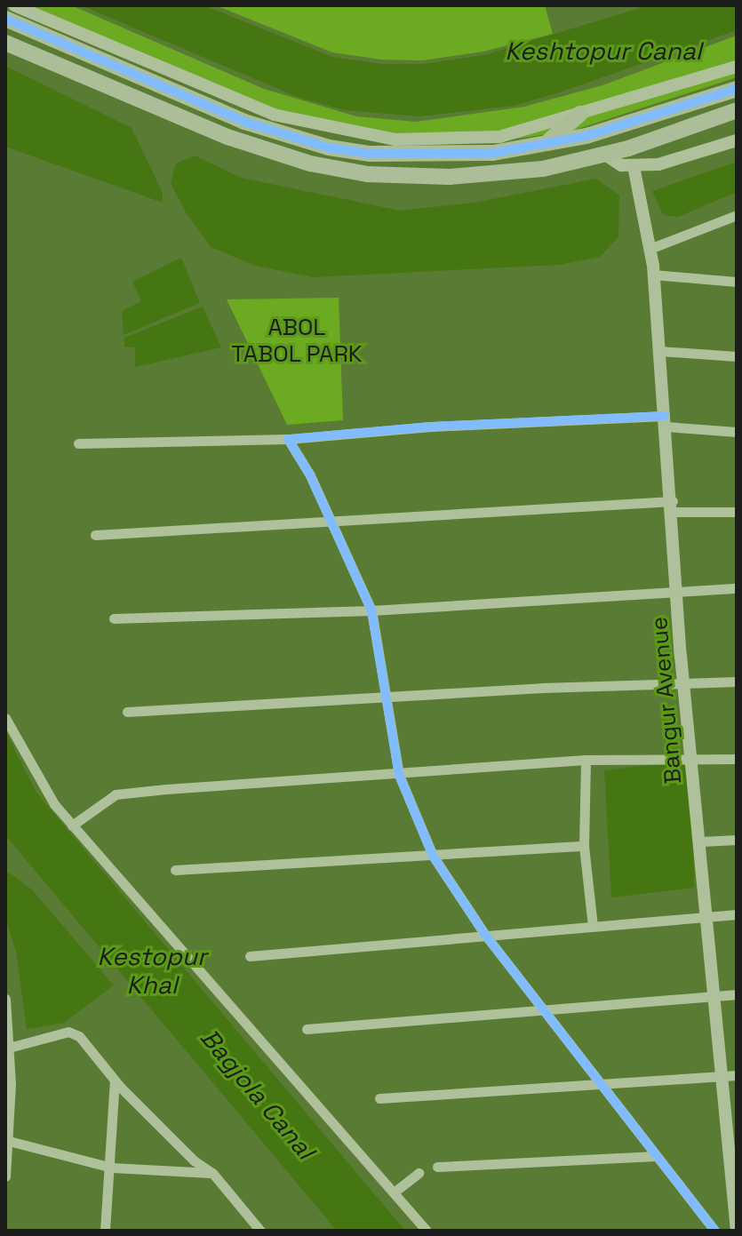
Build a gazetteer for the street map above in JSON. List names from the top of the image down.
{
  "streets": {
    "street": ["Bangur Avenue"]
  },
  "water": ["Keshtopur Canal", "Kestopur Khal", "Bagjola Canal"],
  "parks": ["ABOL TABOL PARK"]
}
